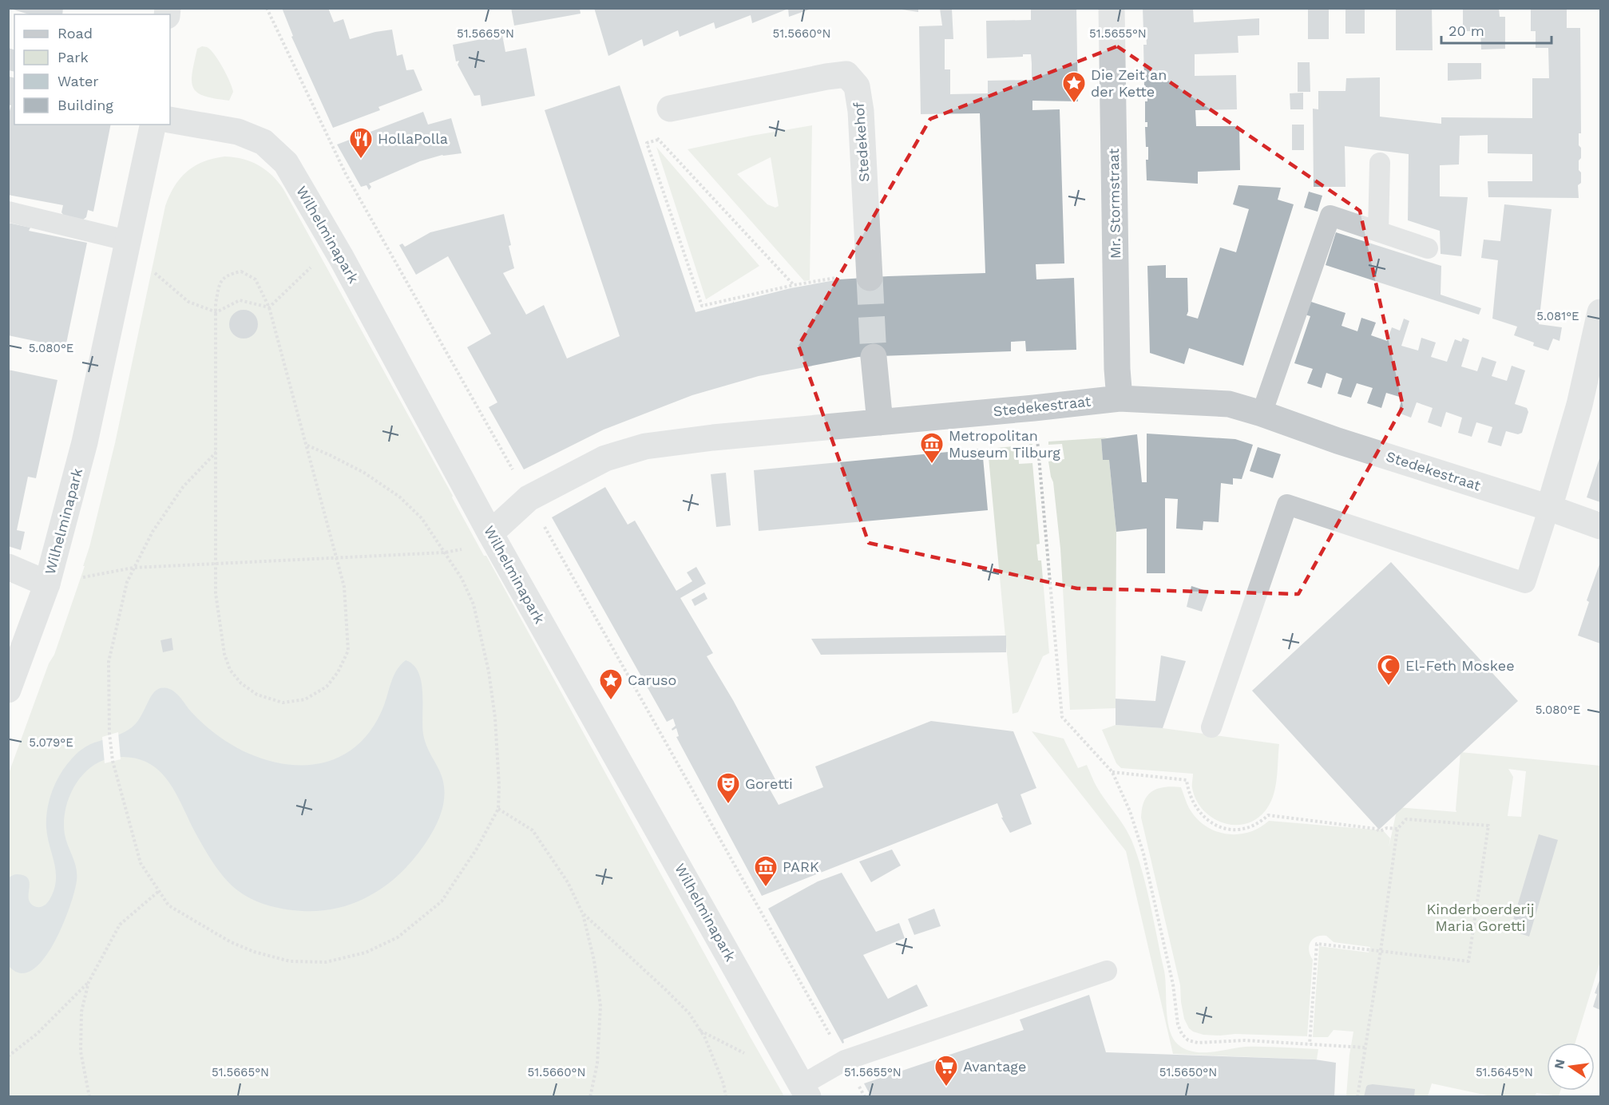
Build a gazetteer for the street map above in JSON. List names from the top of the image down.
{
  "streets": {
    "street": [
      "Stedekehof",
      "Mr. Stormstraat",
      "Wilhelminapark",
      "Stedekestraat"
    ]
  },
  "crossings": [
    ["Mr. Stormstraat", "Stedekestraat"],
    ["Wilhelminapark", "Stedekestraat"]
  ],
  "parks": ["Kinderboerderij Maria Goretti"],
  "places": {
    "place": ["Die Zeit an der Kette", "Caruso"],
    "restaurant": ["HollaPolla"],
    "museum": ["Metropolitan Museum Tilburg", "PARK"],
    "mosque": ["El-Feth Moskee"],
    "theatre": ["Goretti"],
    "supermarket": ["Avantage"]
  },
  "legend": [
    "Road",
    "Park",
    "Water",
    "Building"
  ],
  "scale_bar": "20 m",
  "north": "left",
  "coordinates": [
    "51.5665°N",
    "51.5660°N",
    "51.5655°N",
    "5.081°E",
    "5.080°E",
    "5.079°E",
    "51.5650°N",
    "51.5645°N"
  ]
}
